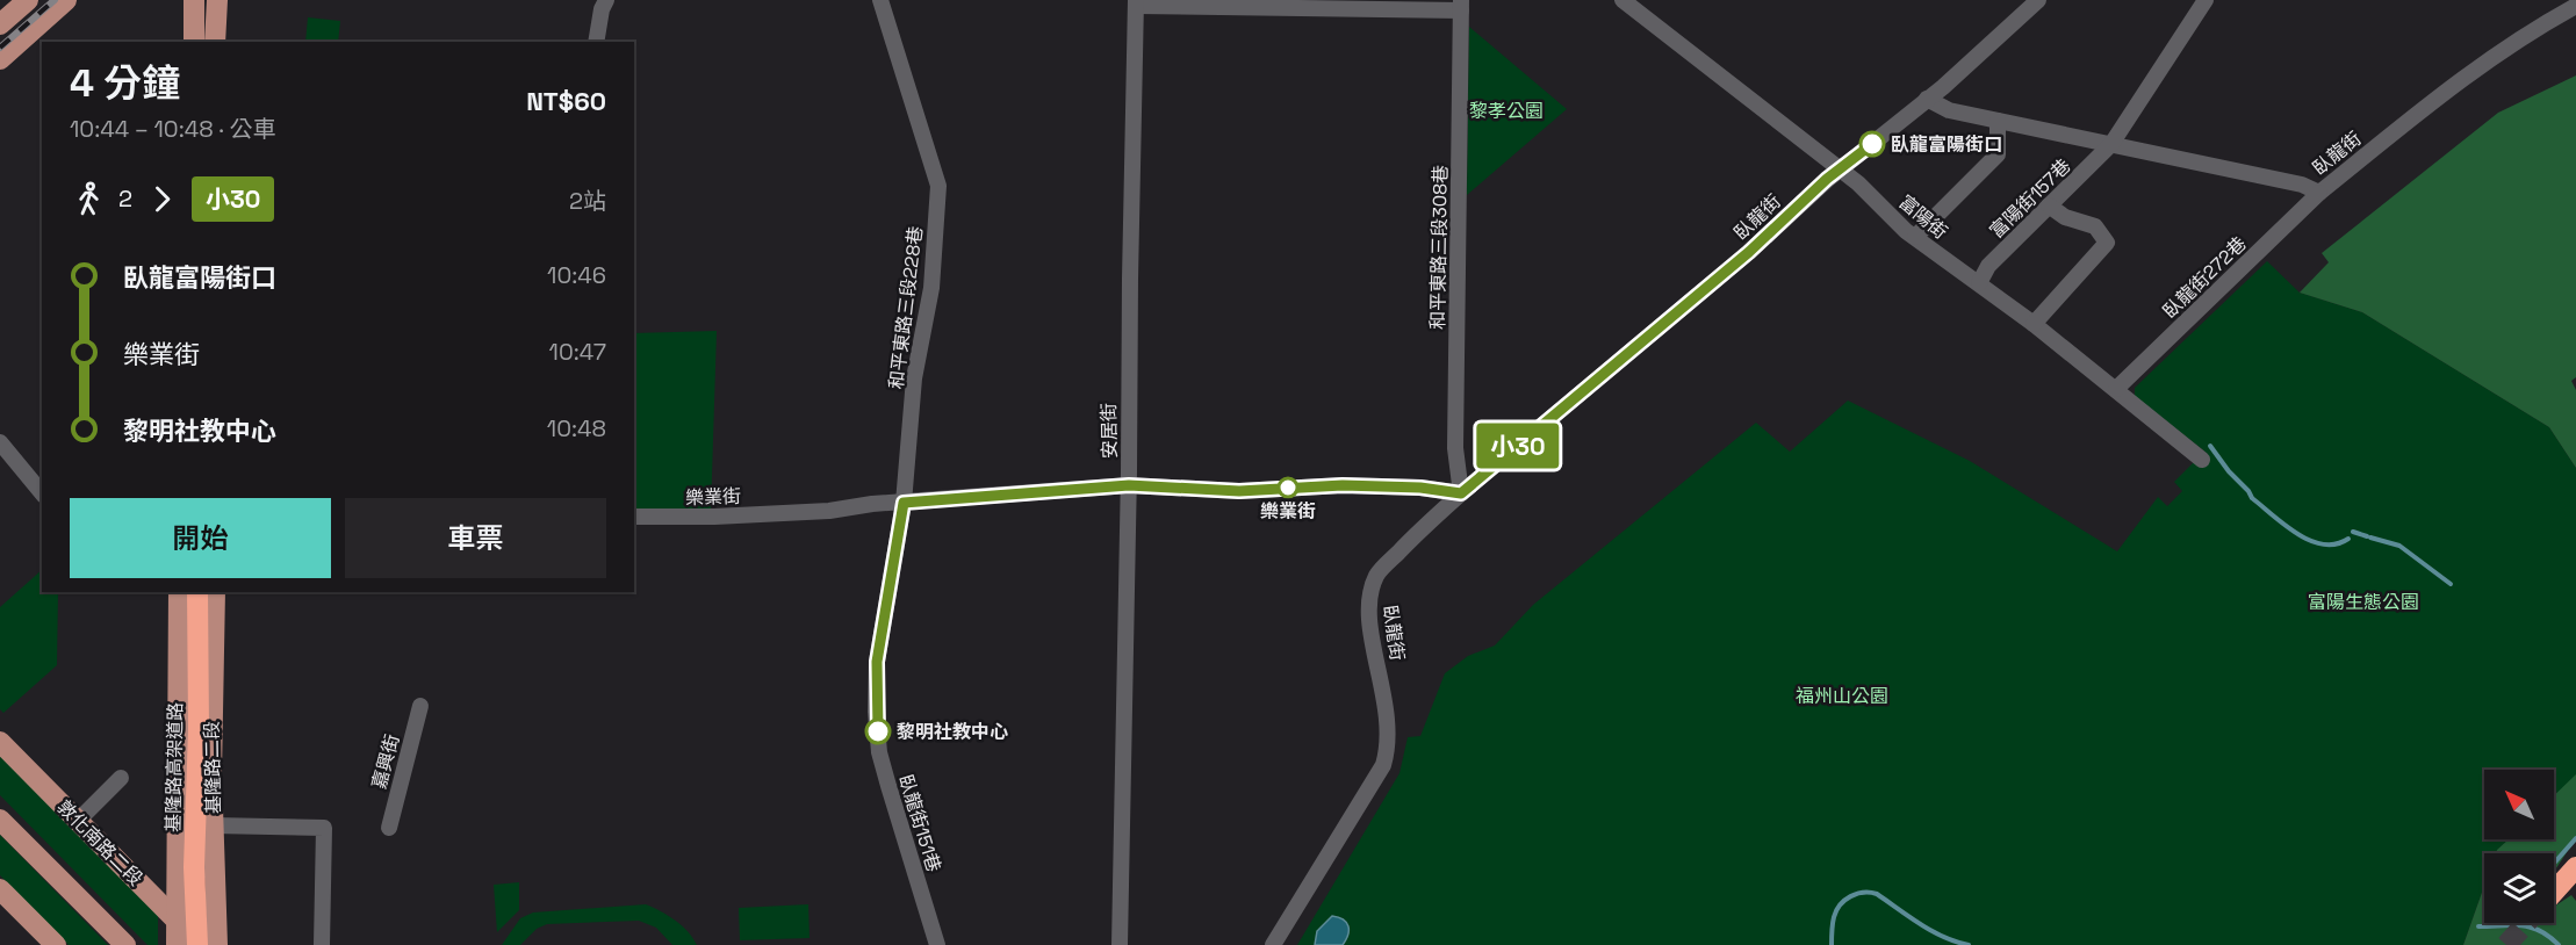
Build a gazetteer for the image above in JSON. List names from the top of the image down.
{
  "streets": {
    "highway": ["基隆路高架道路"],
    "main road": ["基隆路二段", "敦化南路二段"],
    "street": [
      "臥龍街",
      "富陽街157巷",
      "富陽街",
      "和平東路三段308巷",
      "臥龍街272巷",
      "和平東路三段228巷",
      "安居街",
      "樂業街",
      "嘉興街",
      "臥龍街151巷"
    ]
  },
  "crossings": [
    ["臥龍街", "富陽街157巷"],
    ["臥龍街", "富陽街"],
    ["臥龍街", "和平東路三段308巷"],
    ["臥龍街", "臥龍街272巷"],
    ["臥龍街", "樂業街"],
    ["富陽街157巷", "富陽街"],
    ["富陽街", "臥龍街272巷"],
    ["和平東路三段308巷", "樂業街"],
    ["和平東路三段228巷", "樂業街"],
    ["和平東路三段228巷", "臥龍街151巷"],
    ["安居街", "樂業街"],
    ["樂業街", "臥龍街151巷"],
    ["基隆路高架道路", "敦化南路二段"],
    ["基隆路二段", "敦化南路二段"]
  ],
  "parks": ["黎孝公園", "富陽生態公園", "福州山公園"],
  "places": ["臥龍富陽街口", "樂業街", "黎明社教中心"],
  "lines": ["bus line 小30"],
  "north": "top left",
  "page": {
    "on_map": "小30",
    "heading": ["4 分鐘", "10:44 – 10:48 · 公車", "NT$60"],
    "legs": ["2", "小30", "2站"],
    "list": [
      {
        "name": "臥龍富陽街口",
        "value": "10:46"
      },
      {
        "name": "樂業街",
        "value": "10:47"
      },
      {
        "name": "黎明社教中心",
        "value": "10:48"
      }
    ],
    "buttons": ["開始", "車票"]
  }
}
